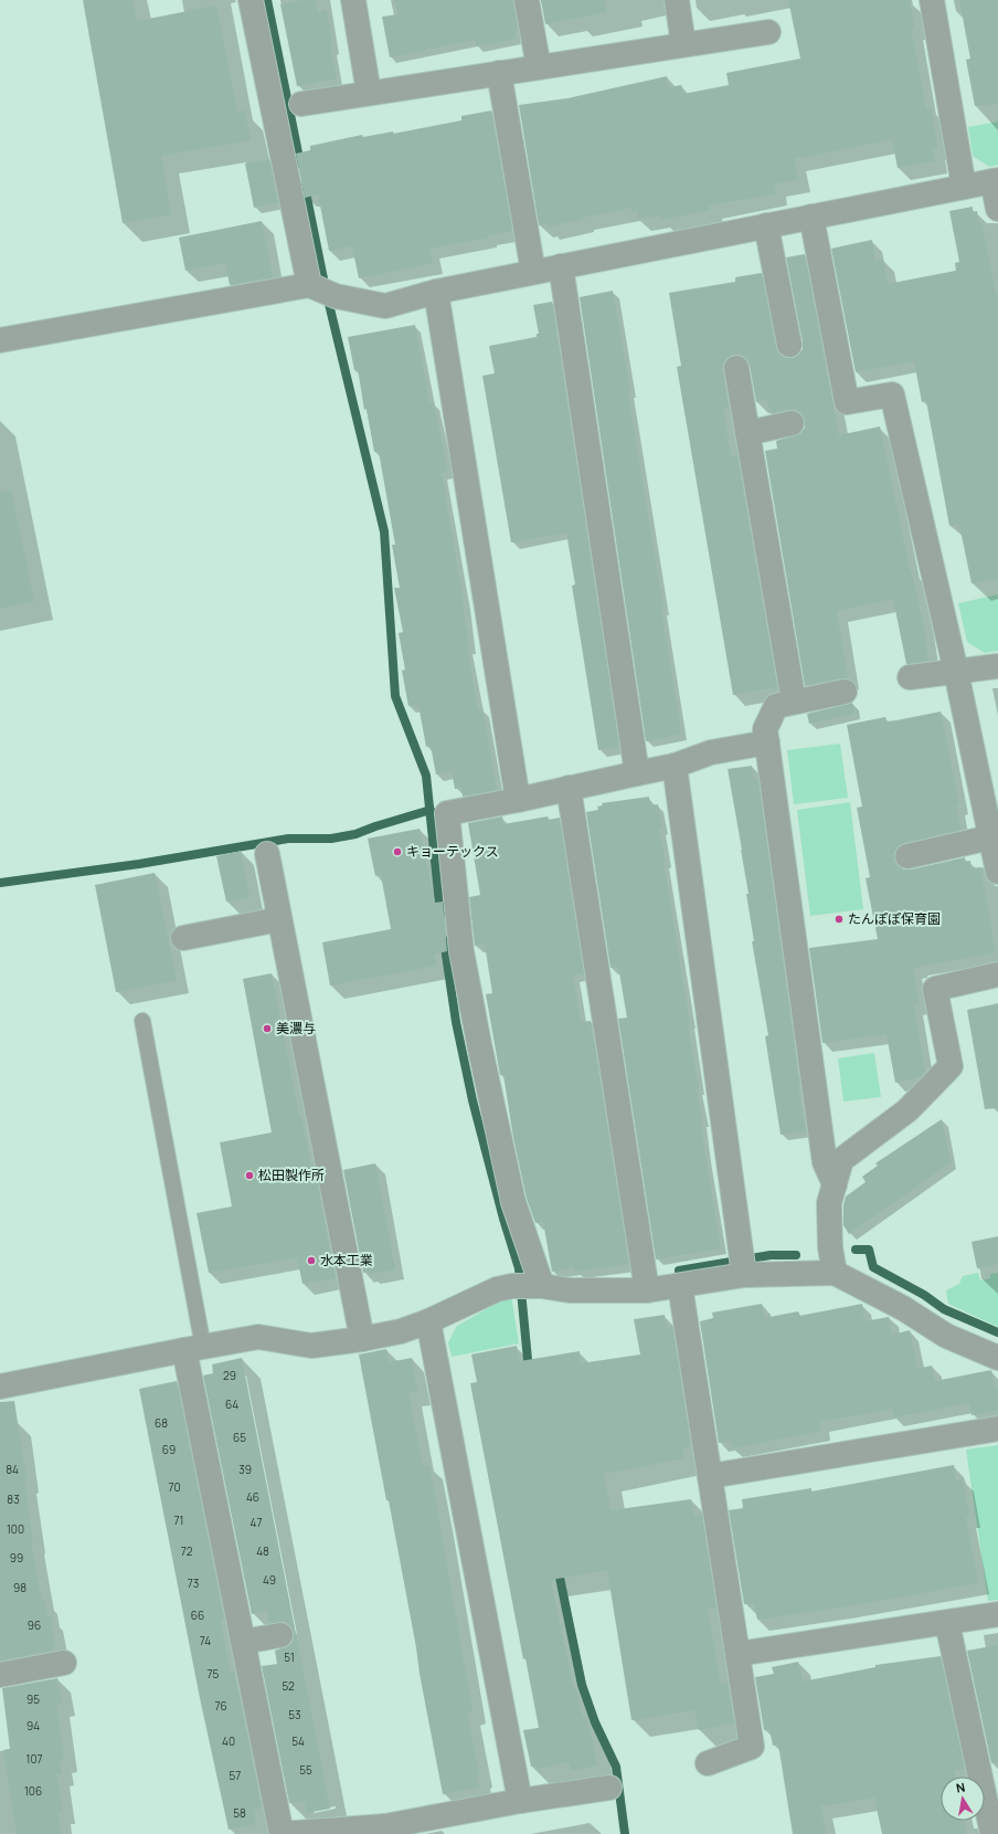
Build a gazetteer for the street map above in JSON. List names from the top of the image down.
{
  "places": [
    "キョーテックス",
    "たんぽぽ保育園",
    "美濃与",
    "松田製作所",
    "水本工業"
  ],
  "house_numbers": [
    "29",
    "64",
    "68",
    "65",
    "69",
    "84",
    "39",
    "70",
    "46",
    "83",
    "71",
    "47",
    "100",
    "72",
    "48",
    "99",
    "49",
    "73",
    "98",
    "66",
    "96",
    "74",
    "51",
    "75",
    "52",
    "95",
    "76",
    "53",
    "94",
    "40",
    "54",
    "107",
    "55",
    "57",
    "106",
    "58"
  ],
  "north": "top"
}
